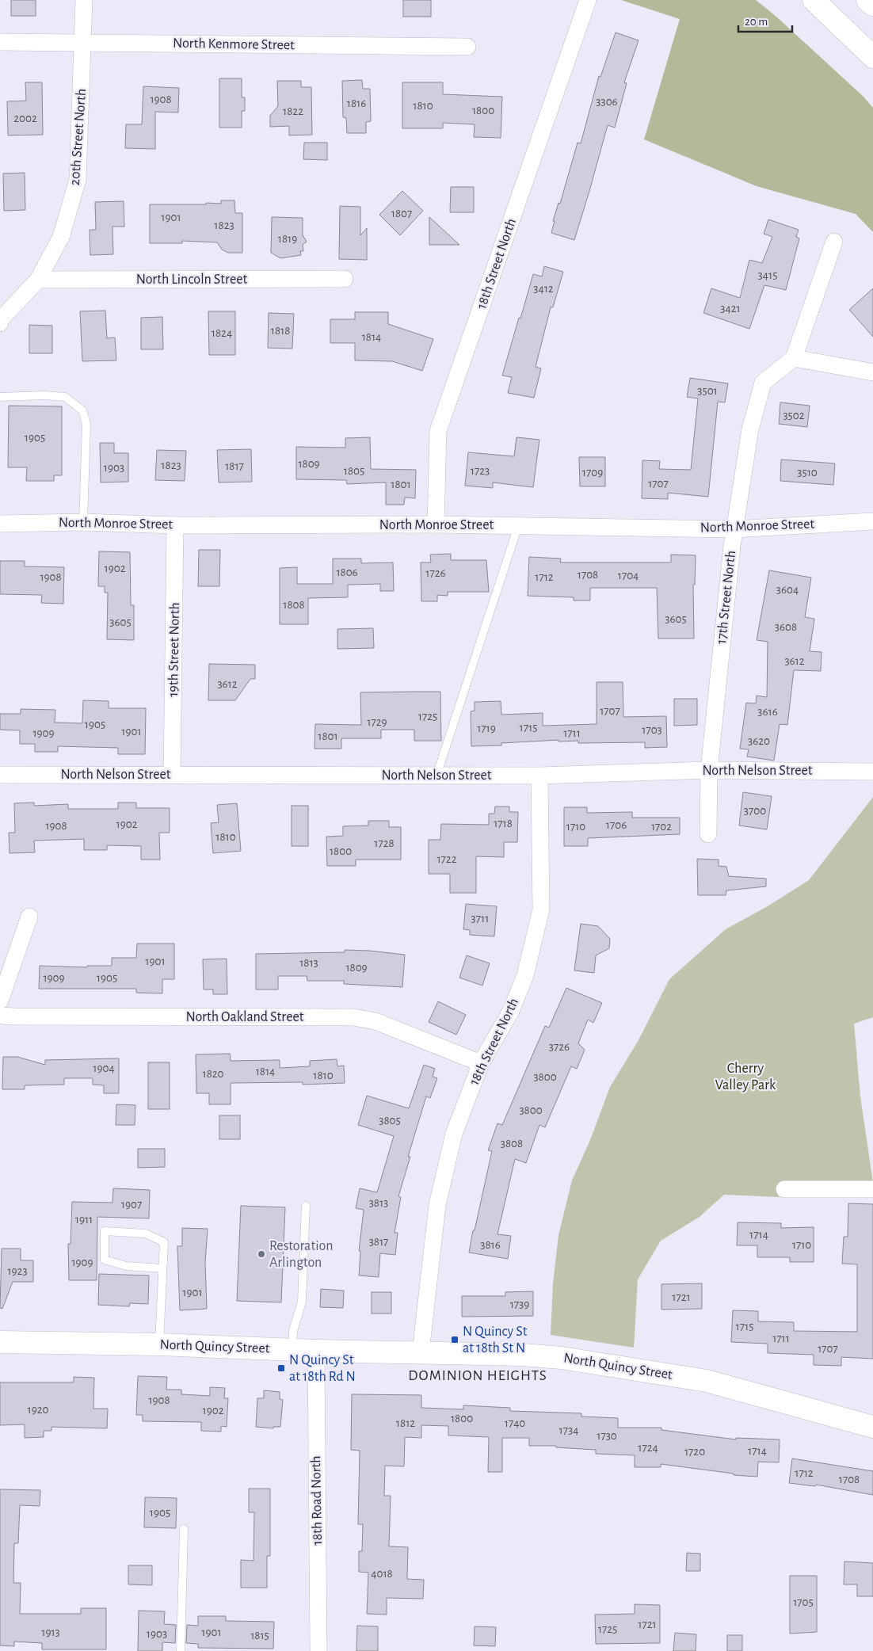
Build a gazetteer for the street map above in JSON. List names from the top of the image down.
{
  "streets": {
    "main road": ["North Quincy Street"],
    "street": [
      "North Kenmore Street",
      "20th Street North",
      "18th Street North",
      "North Lincoln Street",
      "North Monroe Street",
      "17th Street North",
      "19th Street North",
      "North Nelson Street",
      "North Oakland Street",
      "18th Road North"
    ]
  },
  "crossings": [
    ["North Kenmore Street", "20th Street North"],
    ["20th Street North", "North Lincoln Street"],
    ["18th Street North", "North Monroe Street"],
    ["18th Street North", "North Nelson Street"],
    ["18th Street North", "North Oakland Street"],
    ["18th Street North", "North Quincy Street"],
    ["North Monroe Street", "17th Street North"],
    ["North Monroe Street", "19th Street North"],
    ["17th Street North", "North Nelson Street"],
    ["19th Street North", "North Nelson Street"],
    ["North Quincy Street", "18th Road North"]
  ],
  "districts": ["DOMINION HEIGHTS"],
  "parks": ["Cherry Valley Park"],
  "places": {
    "other": ["Restoration Arlington"],
    "transit": ["N Quincy St at 18th St N", "N Quincy St at 18th Rd N"]
  },
  "house_numbers": [
    "1908",
    "3306",
    "1816",
    "1810",
    "1800",
    "1822",
    "2002",
    "1807",
    "1901",
    "1823",
    "1819",
    "3415",
    "3412",
    "3421",
    "1818",
    "1824",
    "1814",
    "3501",
    "3502",
    "1905",
    "1809",
    "1823",
    "1817",
    "1903",
    "1805",
    "1723",
    "1709",
    "3510",
    "1707",
    "1801",
    "1902",
    "1806",
    "1726",
    "1708",
    "1704",
    "1908",
    "1712",
    "3604",
    "1808",
    "3605",
    "3605",
    "3608",
    "3612",
    "3612",
    "1707",
    "3616",
    "1725",
    "1729",
    "1905",
    "1715",
    "1719",
    "1703",
    "1901",
    "1909",
    "1711",
    "1801",
    "3620",
    "3700",
    "1718",
    "1902",
    "1706",
    "1908",
    "1710",
    "1702",
    "1810",
    "1728",
    "1800",
    "1722",
    "3711",
    "1901",
    "1813",
    "1809",
    "1909",
    "1905",
    "3726",
    "1904",
    "1814",
    "1820",
    "1810",
    "3800",
    "3800",
    "3805",
    "3808",
    "3813",
    "1907",
    "1911",
    "1714",
    "3817",
    "3816",
    "1710",
    "1909",
    "1923",
    "1901",
    "1721",
    "1739",
    "1715",
    "1711",
    "1707",
    "1908",
    "1920",
    "1902",
    "1800",
    "1812",
    "1740",
    "1734",
    "1730",
    "1724",
    "1714",
    "1720",
    "1712",
    "1708",
    "1905",
    "4018",
    "1705",
    "1721",
    "1725",
    "1913",
    "1901",
    "1903",
    "1815"
  ],
  "scale_bar": "20 m"
}
